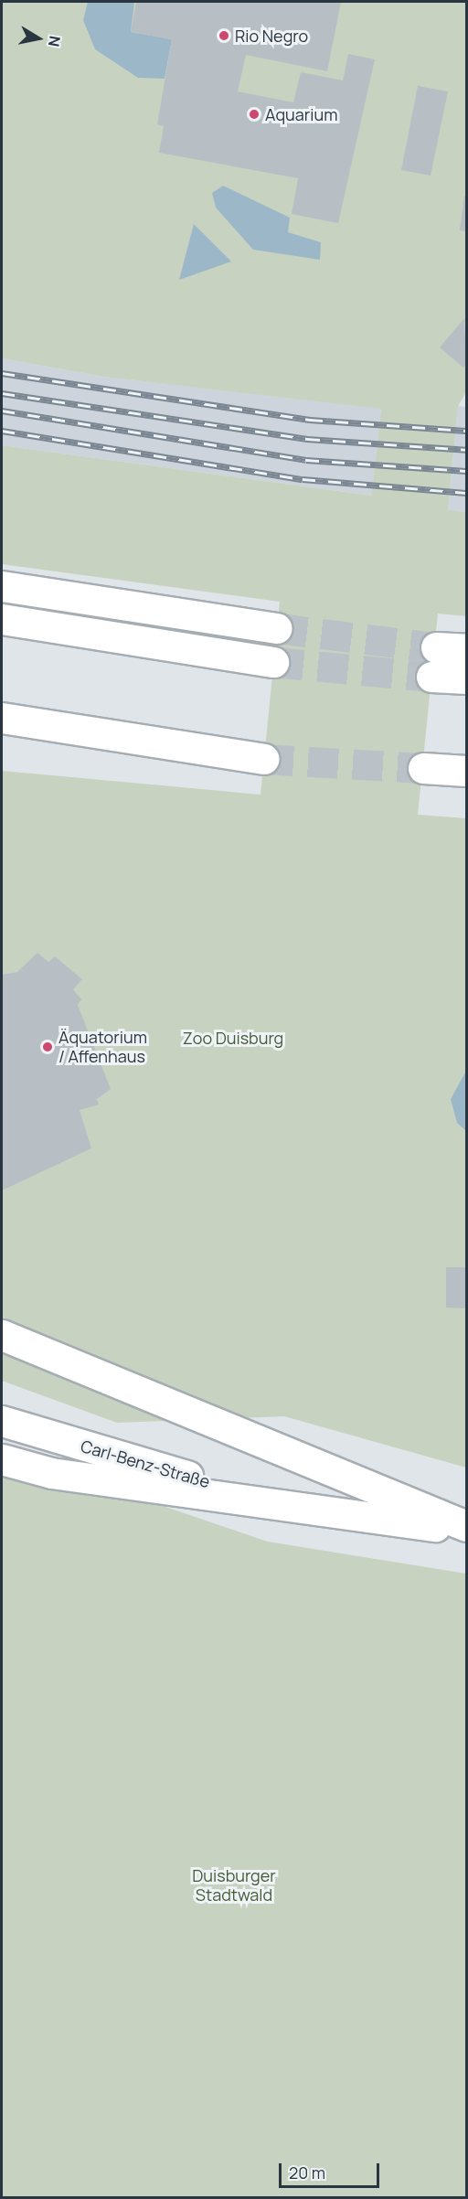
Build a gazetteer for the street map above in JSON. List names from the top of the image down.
{
  "streets": {
    "main road": ["Carl-Benz-Straße"]
  },
  "parks": ["Zoo Duisburg", "Duisburger Stadtwald"],
  "places": ["Rio Negro", "Aquarium", "Äquatorium / Affenhaus"],
  "scale_bar": "20 m",
  "north": "right"
}
